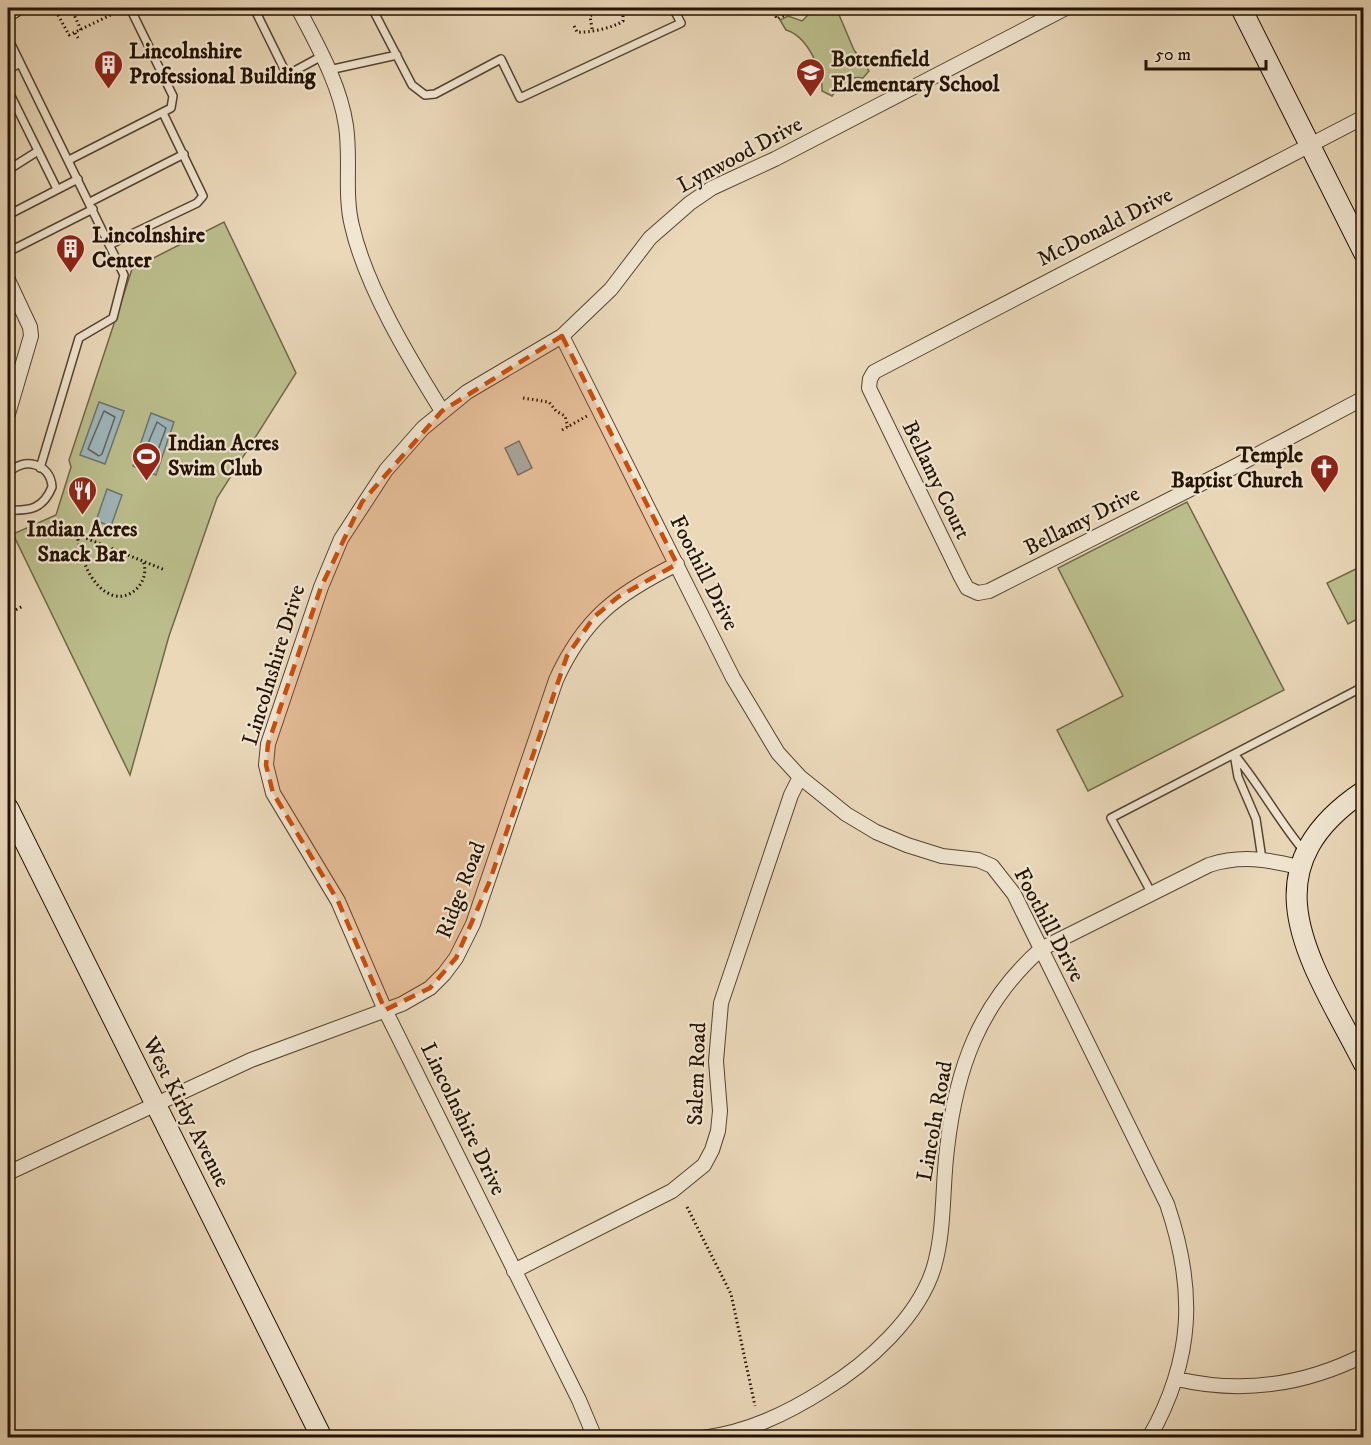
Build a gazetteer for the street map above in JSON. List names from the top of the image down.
{
  "streets": {
    "main road": ["West Kirby Avenue"],
    "street": [
      "Lynwood Drive",
      "McDonald Drive",
      "Bellamy Court",
      "Bellamy Drive",
      "Foothill Drive",
      "Lincolnshire Drive",
      "Ridge Road",
      "Salem Road",
      "Lincoln Road"
    ]
  },
  "crossings": [
    ["Lynwood Drive", "Foothill Drive"],
    ["Lynwood Drive", "Lincolnshire Drive"],
    ["McDonald Drive", "Bellamy Court"],
    ["Bellamy Court", "Bellamy Drive"],
    ["Foothill Drive", "Ridge Road"],
    ["Foothill Drive", "Salem Road"],
    ["Foothill Drive", "Lincoln Road"],
    ["Lincolnshire Drive", "Ridge Road"],
    ["Lincolnshire Drive", "Salem Road"],
    ["Ridge Road", "West Kirby Avenue"]
  ],
  "places": {
    "building": ["Lincolnshire Professional Building", "Lincolnshire Center"],
    "school or university": ["Bottenfield Elementary School"],
    "sports": ["Indian Acres Swim Club"],
    "church": ["Temple Baptist Church"],
    "restaurant": ["Indian Acres Snack Bar"]
  },
  "scale_bar": "50 m"
}
